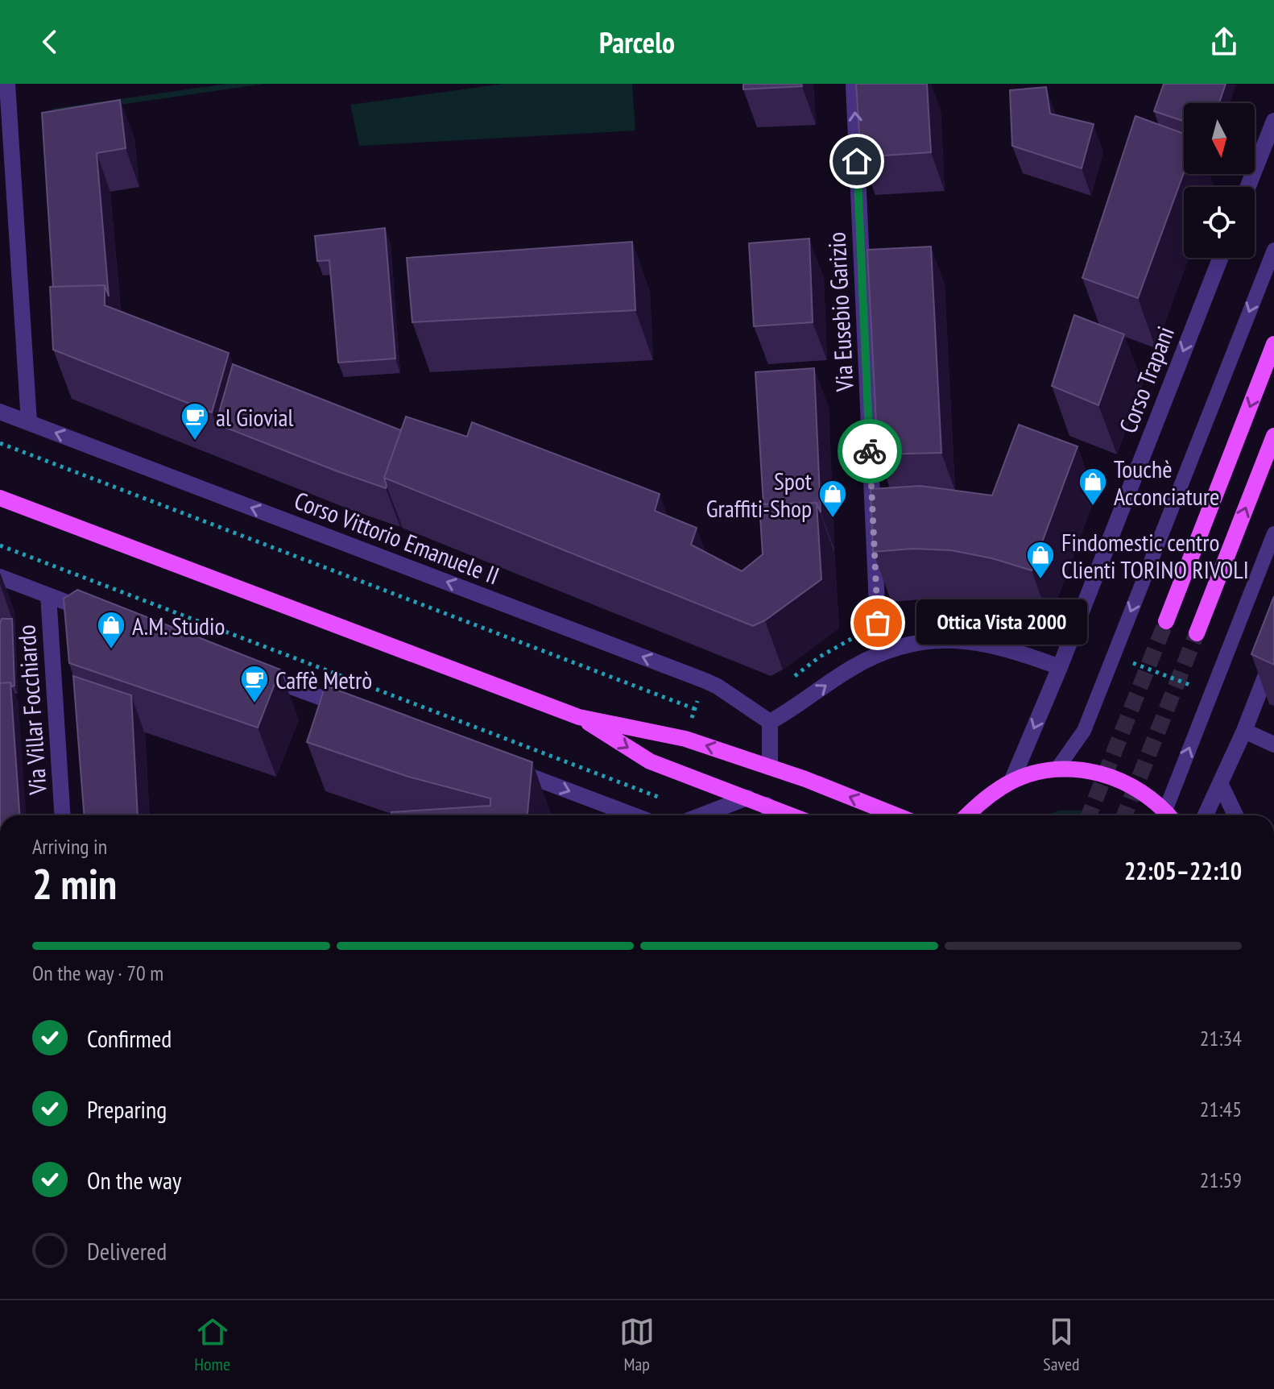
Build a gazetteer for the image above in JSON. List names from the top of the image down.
{
  "streets": {
    "street": [
      "Via Eusebio Garizio",
      "Corso Trapani",
      "Corso Vittorio Emanuele II",
      "Via Villar Focchiardo"
    ]
  },
  "one_way": ["Via Eusebio Garizio", "Corso Trapani", "Corso Vittorio Emanuele II"],
  "places": {
    "cafe": ["al Giovial", "Caffè Metrò"],
    "shop": [
      "Touchè Acconciature",
      "Spot Graffiti-Shop",
      "Findomestic centro Clienti TORINO RIVOLI",
      "A.M. Studio"
    ],
    "other": ["Ottica Vista 2000"]
  },
  "north": "bottom",
  "page": {
    "header": "Parcelo",
    "bubble": "Ottica Vista 2000",
    "heading": ["2 min", "Arriving in", "22:05–22:10"],
    "bar": "On the way · 70 m",
    "list": [
      ["Confirmed", "21:34"],
      ["Preparing", "21:45"],
      ["On the way", "21:59"],
      "Delivered"
    ],
    "tabs": ["Home", "Map", "Saved"]
  }
}
